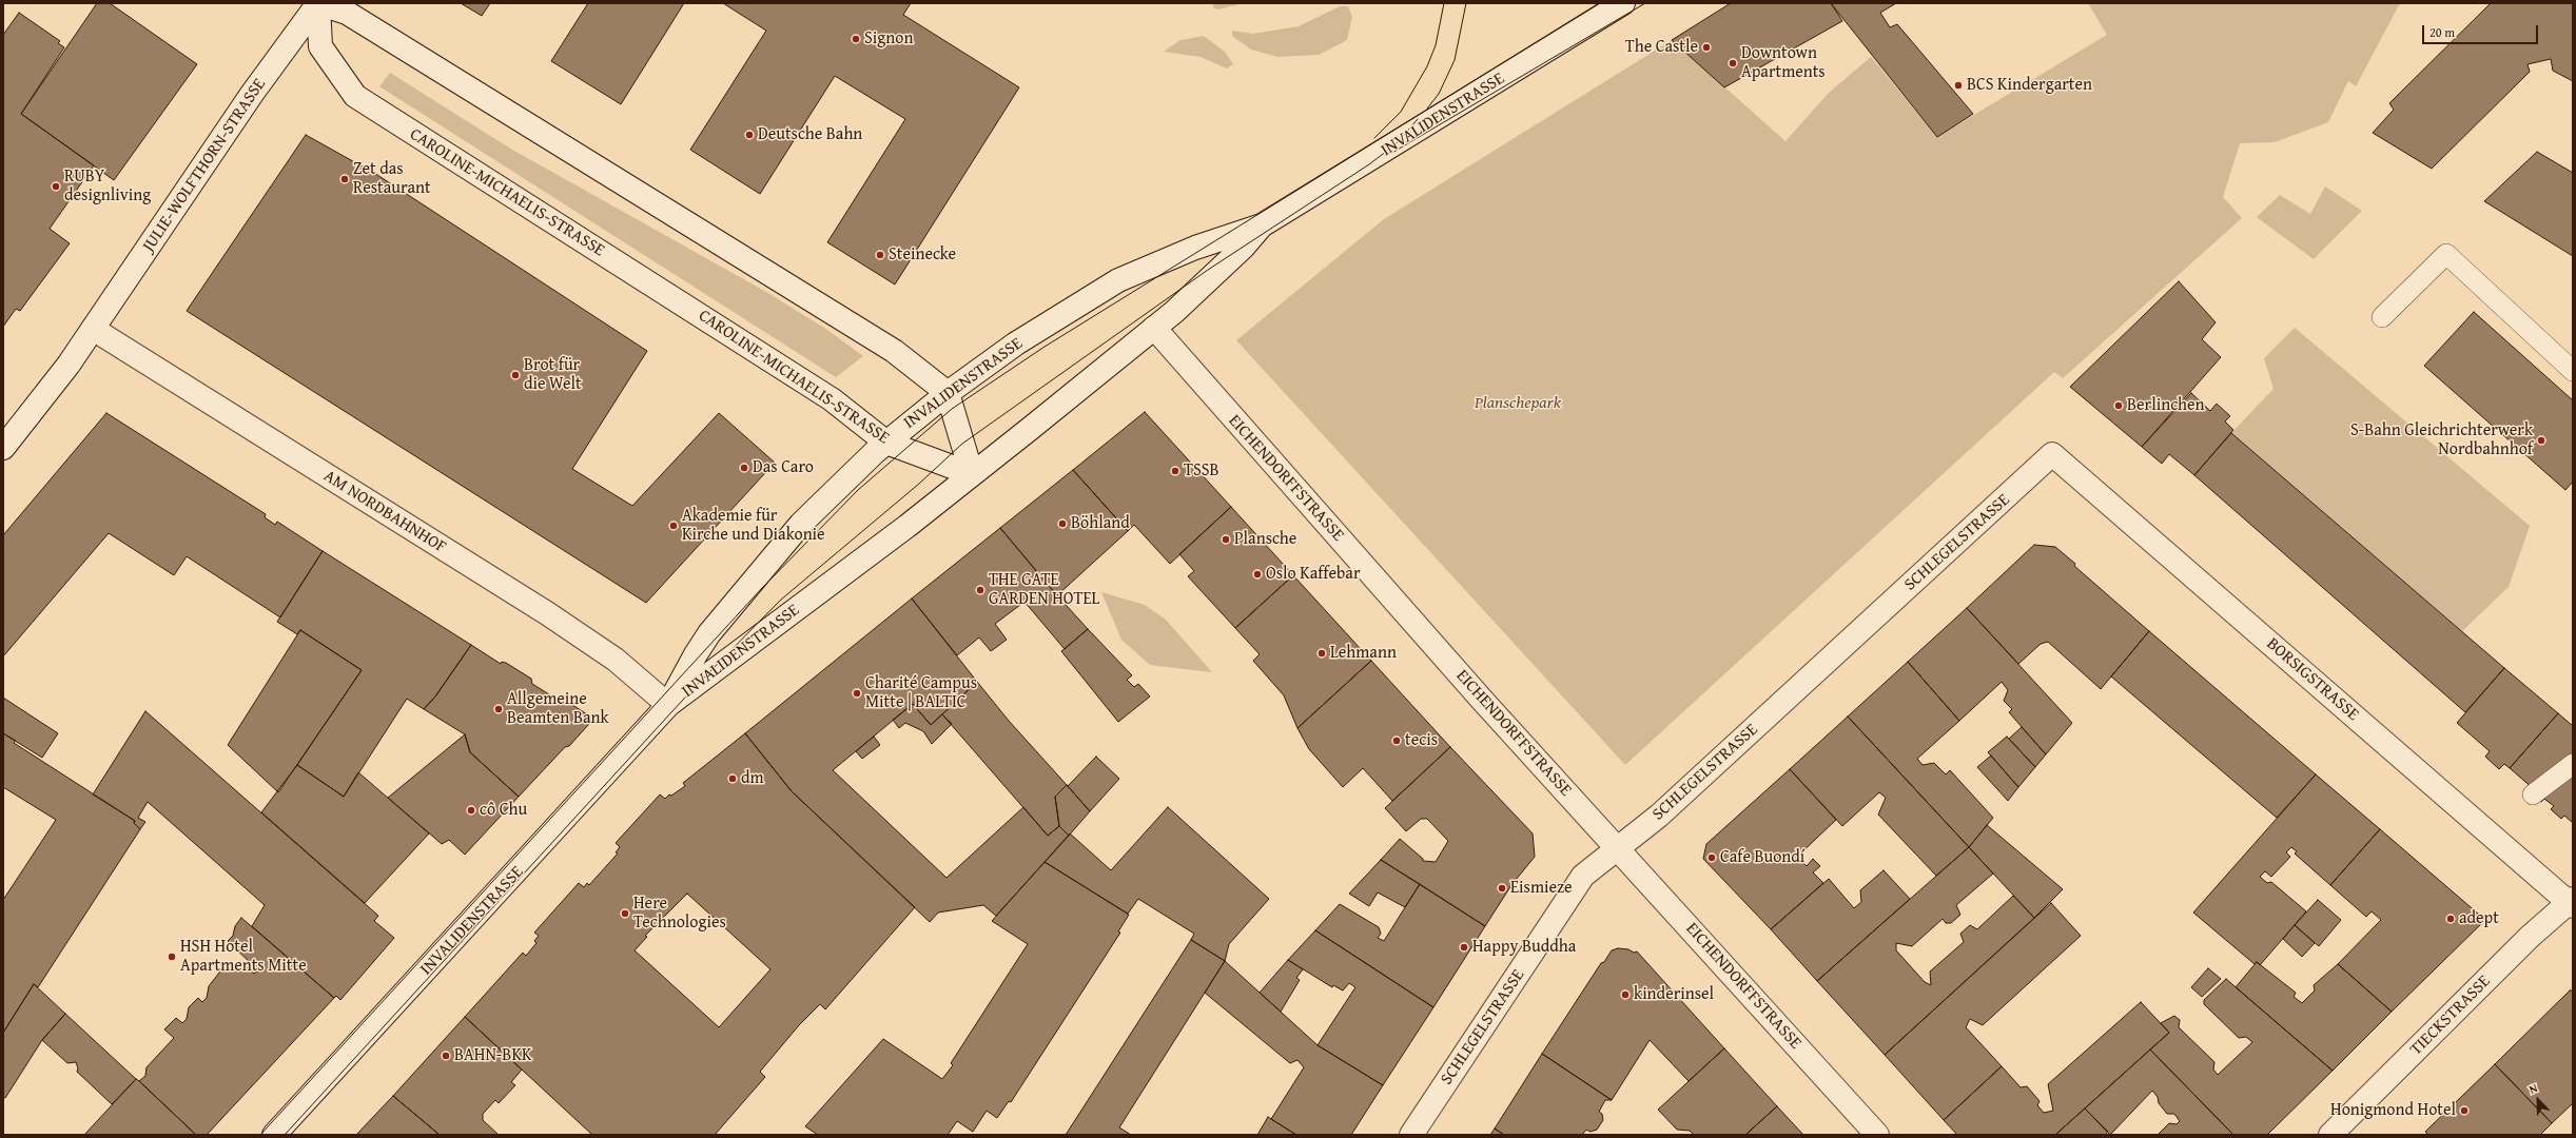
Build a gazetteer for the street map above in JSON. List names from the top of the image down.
{
  "streets": {
    "street": [
      "INVALIDENSTRASSE",
      "JULIE-WOLFTHORN-STRASSE",
      "CAROLINE-MICHAELIS-STRASSE",
      "EICHENDORFFSTRASSE",
      "AM NORDBAHNHOF",
      "SCHLEGELSTRASSE",
      "BORSIGSTRASSE",
      "TIECKSTRASSE"
    ]
  },
  "crossings": [
    ["INVALIDENSTRASSE", "CAROLINE-MICHAELIS-STRASSE"],
    ["INVALIDENSTRASSE", "EICHENDORFFSTRASSE"],
    ["INVALIDENSTRASSE", "AM NORDBAHNHOF"],
    ["JULIE-WOLFTHORN-STRASSE", "CAROLINE-MICHAELIS-STRASSE"],
    ["JULIE-WOLFTHORN-STRASSE", "AM NORDBAHNHOF"],
    ["EICHENDORFFSTRASSE", "SCHLEGELSTRASSE"],
    ["SCHLEGELSTRASSE", "BORSIGSTRASSE"],
    ["BORSIGSTRASSE", "TIECKSTRASSE"]
  ],
  "parks": ["Planschepark"],
  "places": [
    "Signon",
    "The Castle",
    "Downtown Apartments",
    "BCS Kindergarten",
    "Deutsche Bahn",
    "Zet das Restaurant",
    "RUBY designliving",
    "Steinecke",
    "Brot für die Welt",
    "Berlinchen",
    "S-Bahn Gleichrichterwerk Nordbahnhof",
    "Das Caro",
    "TSSB",
    "Böhland",
    "Akademie für Kirche und Diakonie",
    "Plansche",
    "Oslo Kaffebar",
    "THE GATE GARDEN HOTEL",
    "Lehmann",
    "Charité Campus Mitte | BALTIC",
    "Allgemeine Beamten Bank",
    "tecis",
    "dm",
    "cô Chu",
    "Cafe Buondí",
    "Eismieze",
    "Here Technologies",
    "adept",
    "Happy Buddha",
    "HSH Hotel Apartments Mitte",
    "kinderinsel",
    "BAHN-BKK",
    "Honigmond Hotel"
  ],
  "scale_bar": "20 m",
  "north": "top left"
}
